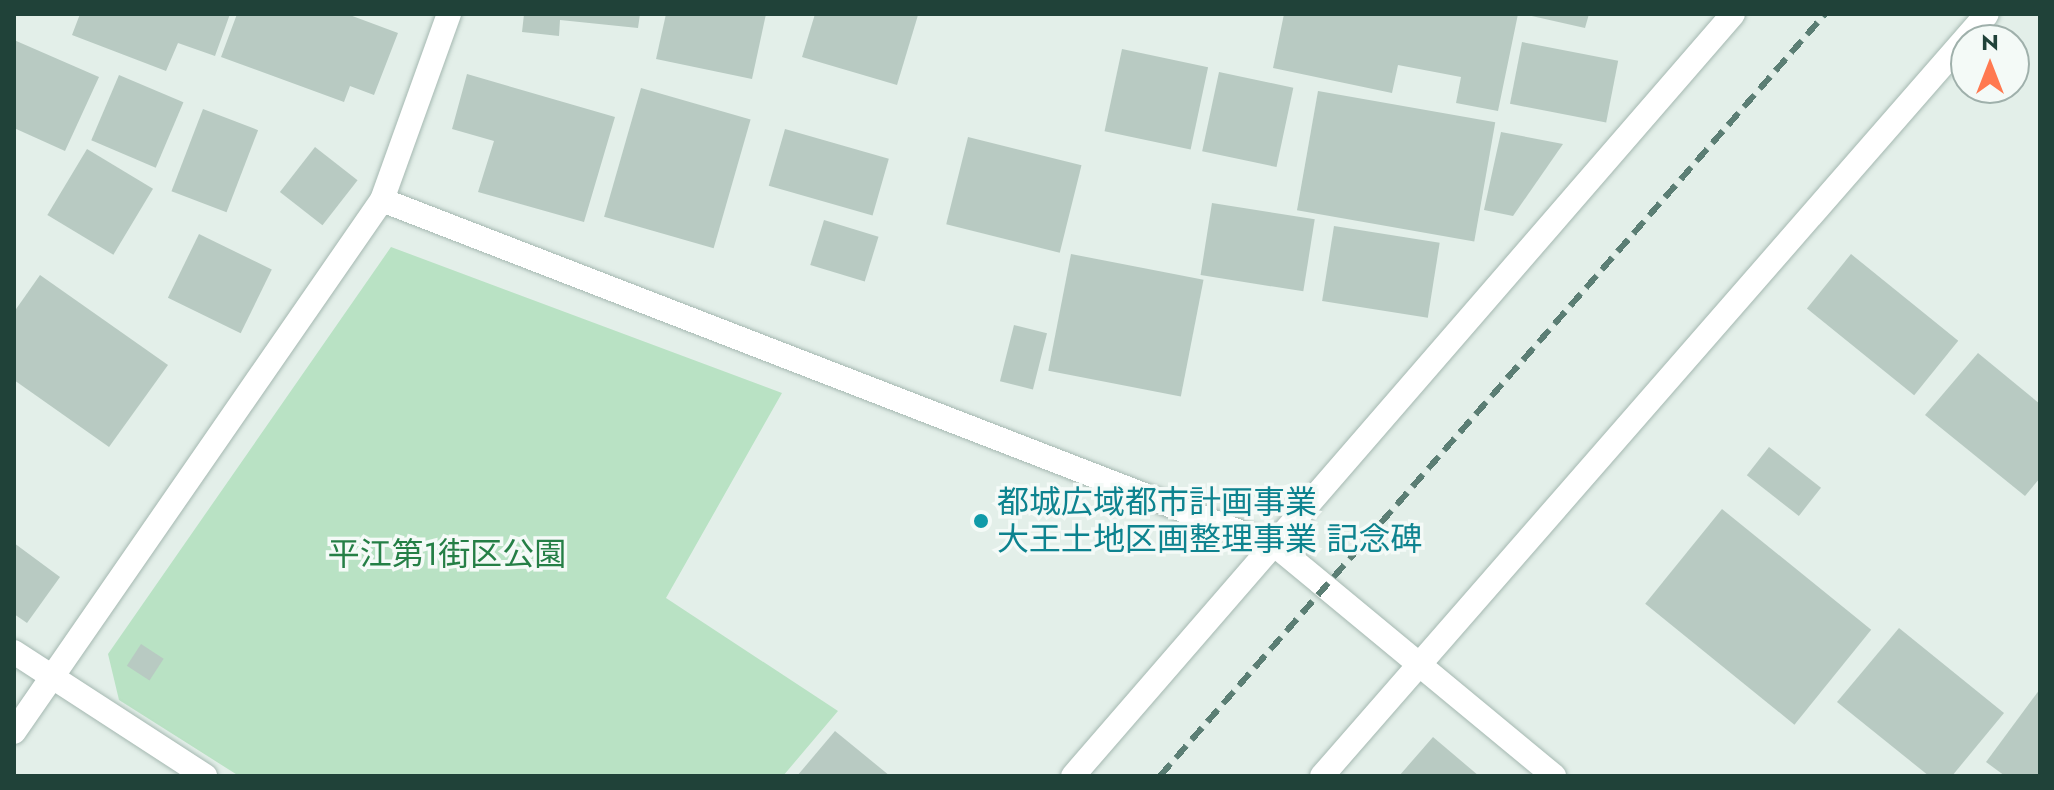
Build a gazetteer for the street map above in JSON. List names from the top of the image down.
{
  "parks": ["平江第1街区公園"],
  "places": ["都城広域都市計画事業 大王土地区画整理事業 記念碑"],
  "north": "top"
}
